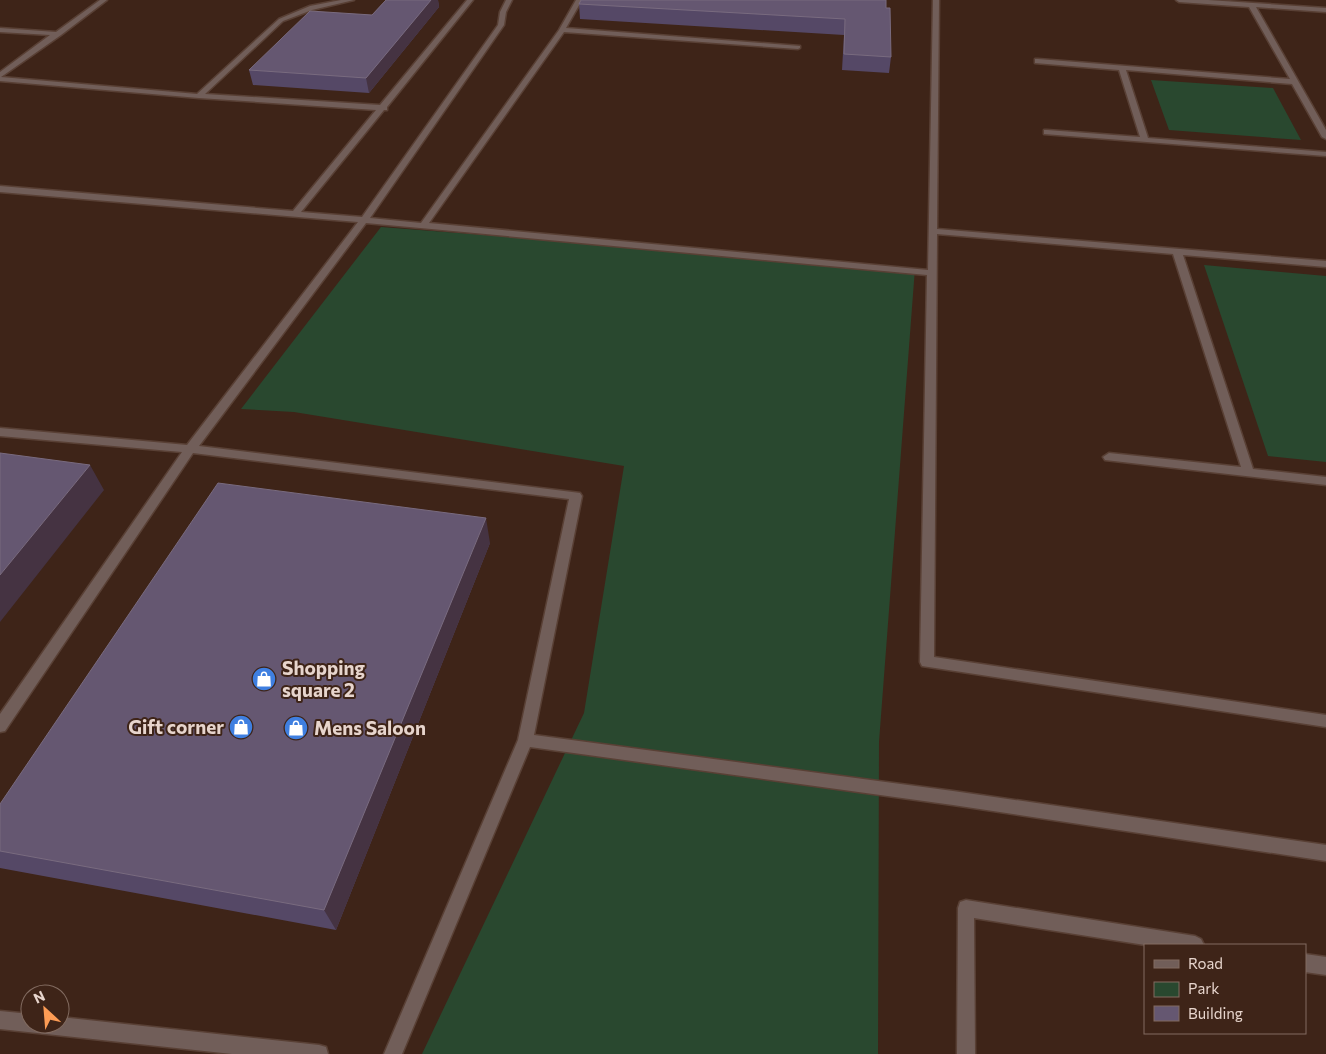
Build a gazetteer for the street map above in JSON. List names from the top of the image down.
{
  "places": {
    "shop": ["Shopping square 2", "Gift corner", "Mens Saloon"]
  },
  "legend": ["Road", "Park", "Building"],
  "north": "top left"
}
